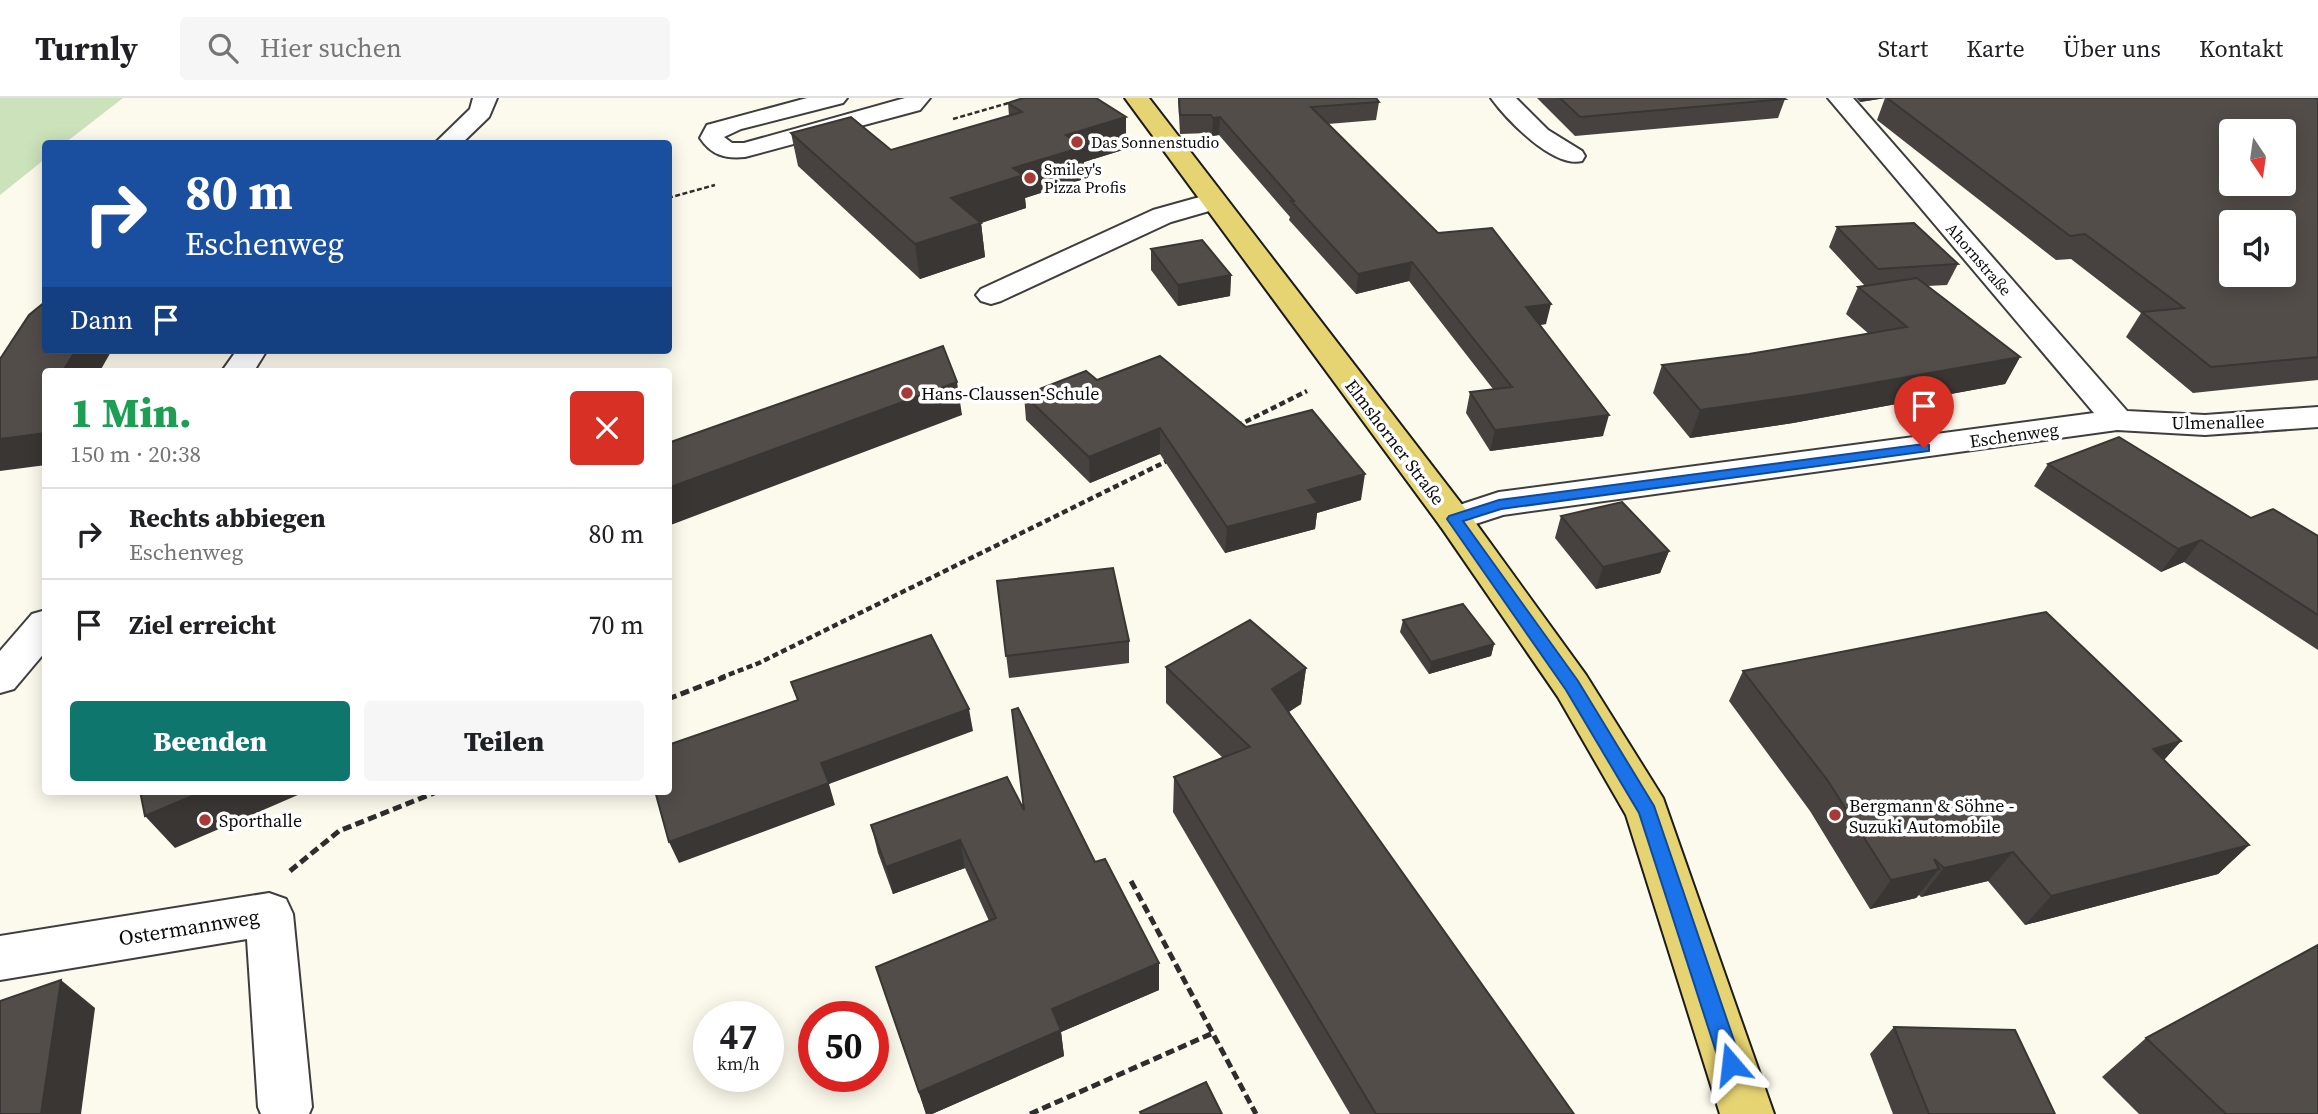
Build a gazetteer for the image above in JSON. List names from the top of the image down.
{
  "streets": {
    "main road": ["Elmshorner Straße"],
    "street": [
      "Ahornstraße",
      "Ulmenallee",
      "Eschenweg",
      "Ostermannweg"
    ]
  },
  "crossings": [
    ["Ahornstraße", "Ulmenallee"],
    ["Ahornstraße", "Eschenweg"],
    ["Ulmenallee", "Eschenweg"],
    ["Eschenweg", "Elmshorner Straße"]
  ],
  "places": [
    "Das Sonnenstudio",
    "Smiley's Pizza Profis",
    "Hans-Claussen-Schule",
    "Bergmann & Söhne - Suzuki Automobile",
    "Sporthalle"
  ],
  "north": "bottom",
  "page": {
    "header": "Turnly",
    "search": "Hier suchen",
    "nav": [
      "Start",
      "Karte",
      "Über uns",
      "Kontakt"
    ],
    "turn": ["80 m", "Eschenweg"],
    "then": "Dann",
    "heading": ["1 Min.", "150 m · 20:38"],
    "list": [
      {
        "name": "Rechts abbiegen",
        "note": "Eschenweg",
        "value": "80 m"
      },
      {
        "name": "Ziel erreicht",
        "value": "70 m"
      }
    ],
    "buttons": ["Beenden", "Teilen"],
    "speed": "47 km/h",
    "limit": "50"
  }
}
